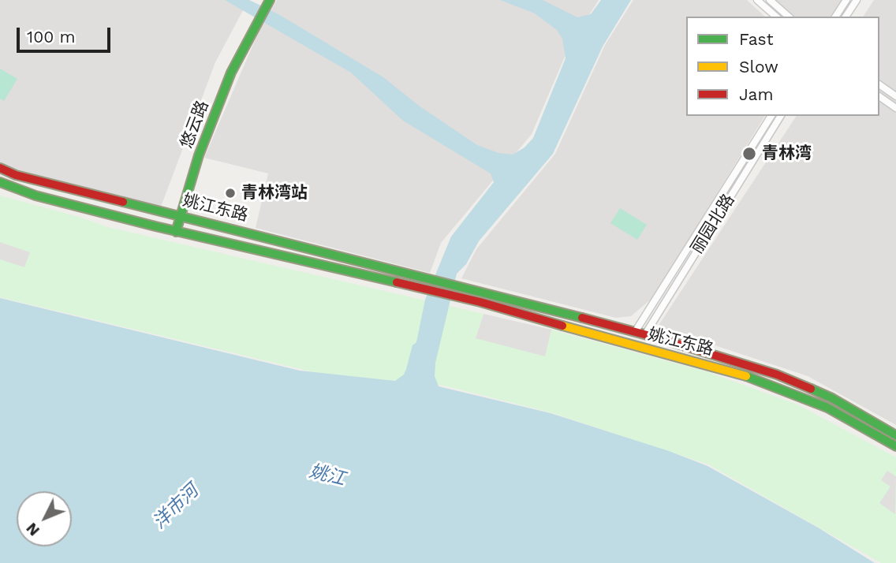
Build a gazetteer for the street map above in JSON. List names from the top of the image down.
{
  "streets": {
    "main road": ["悠云路", "姚江东路"],
    "street": ["丽园北路"]
  },
  "crossings": [
    ["悠云路", "姚江东路"],
    ["姚江东路", "丽园北路"]
  ],
  "water": ["姚江", "洋市河"],
  "places": ["青林湾", "青林湾站"],
  "legend": ["Fast", "Slow", "Jam"],
  "scale_bar": "100 m",
  "north": "bottom left"
}
